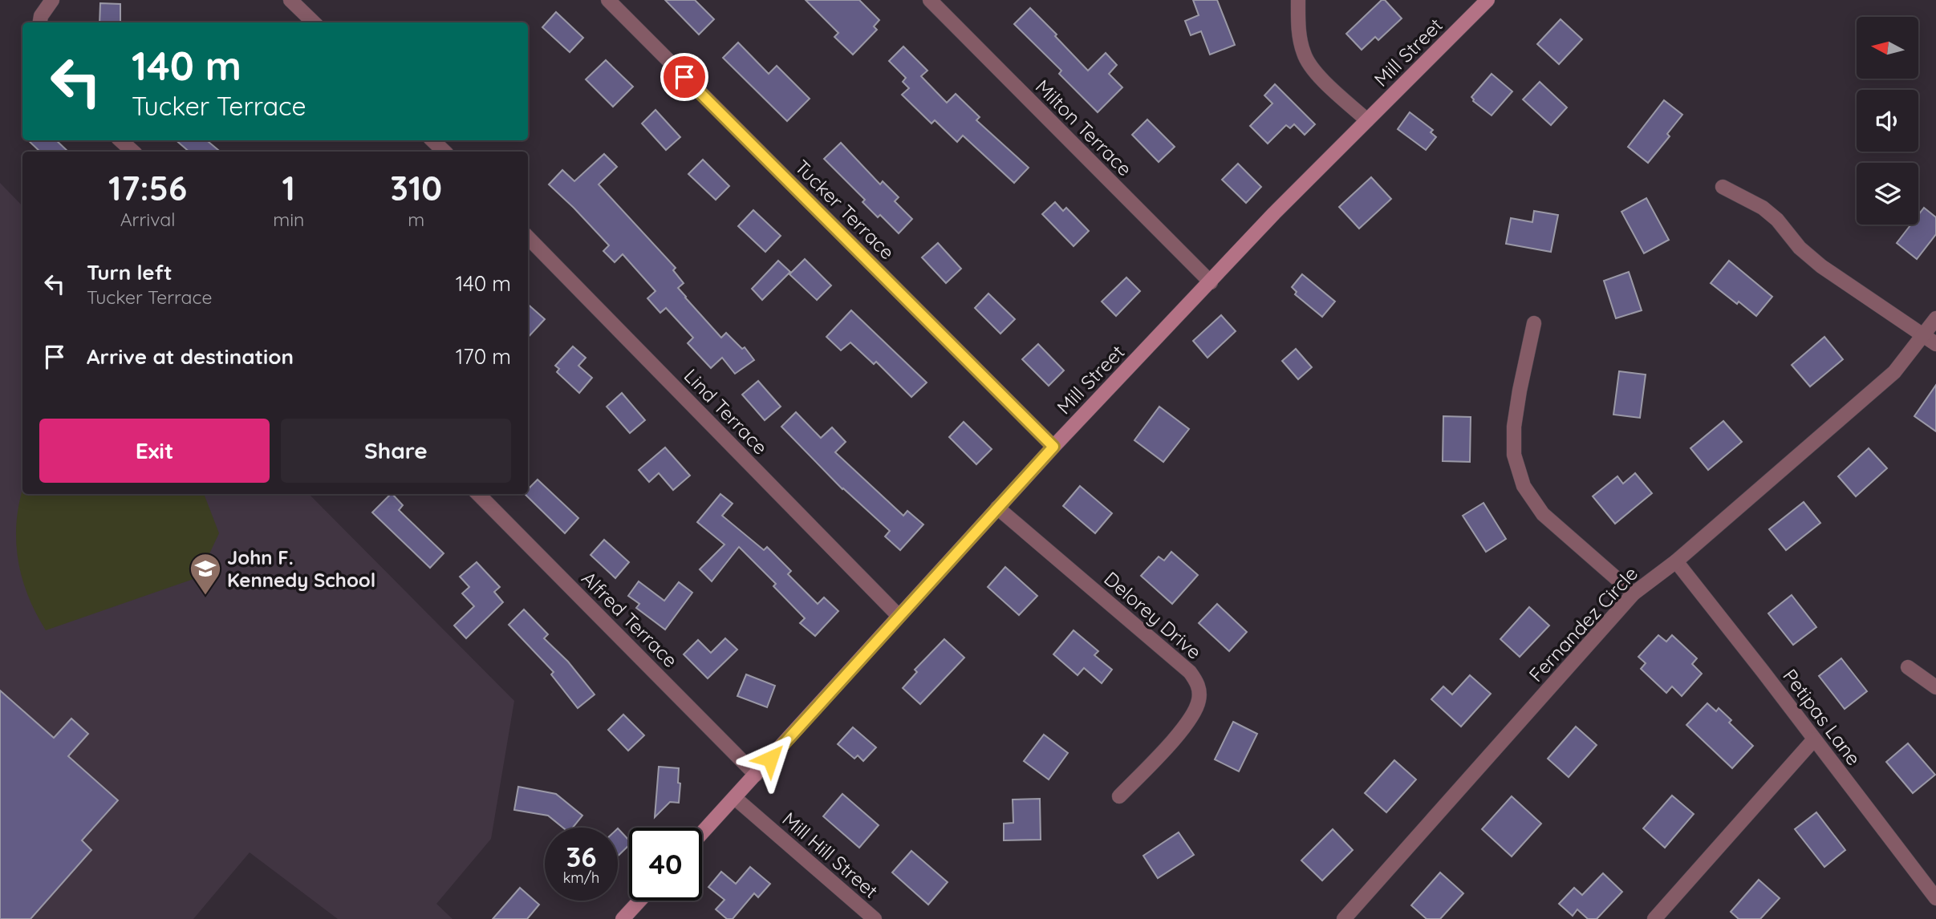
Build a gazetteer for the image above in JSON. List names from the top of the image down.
{
  "streets": {
    "street": [
      "Mill Street",
      "Milton Terrace",
      "Tucker Terrace",
      "Lind Terrace",
      "Delorey Drive",
      "Alfred Terrace",
      "Fernandez Circle",
      "Petipas Lane",
      "Mill Hill Street"
    ]
  },
  "crossings": [
    ["Mill Street", "Milton Terrace"],
    ["Mill Street", "Tucker Terrace"],
    ["Mill Street", "Lind Terrace"],
    ["Mill Street", "Delorey Drive"],
    ["Mill Street", "Alfred Terrace"],
    ["Mill Street", "Mill Hill Street"],
    ["Fernandez Circle", "Petipas Lane"]
  ],
  "places": {
    "school or university": ["John F. Kennedy School"]
  },
  "north": "left",
  "page": {
    "turn": ["140 m", "Tucker Terrace"],
    "eta": [
      "17:56",
      "Arrival",
      "1",
      "min",
      "310",
      "m"
    ],
    "list": [
      {
        "name": "Turn left",
        "note": "Tucker Terrace",
        "value": "140 m"
      },
      {
        "name": "Arrive at destination",
        "value": "170 m"
      }
    ],
    "buttons": ["Exit", "Share"],
    "speed": "36 km/h",
    "limit": "40"
  }
}
